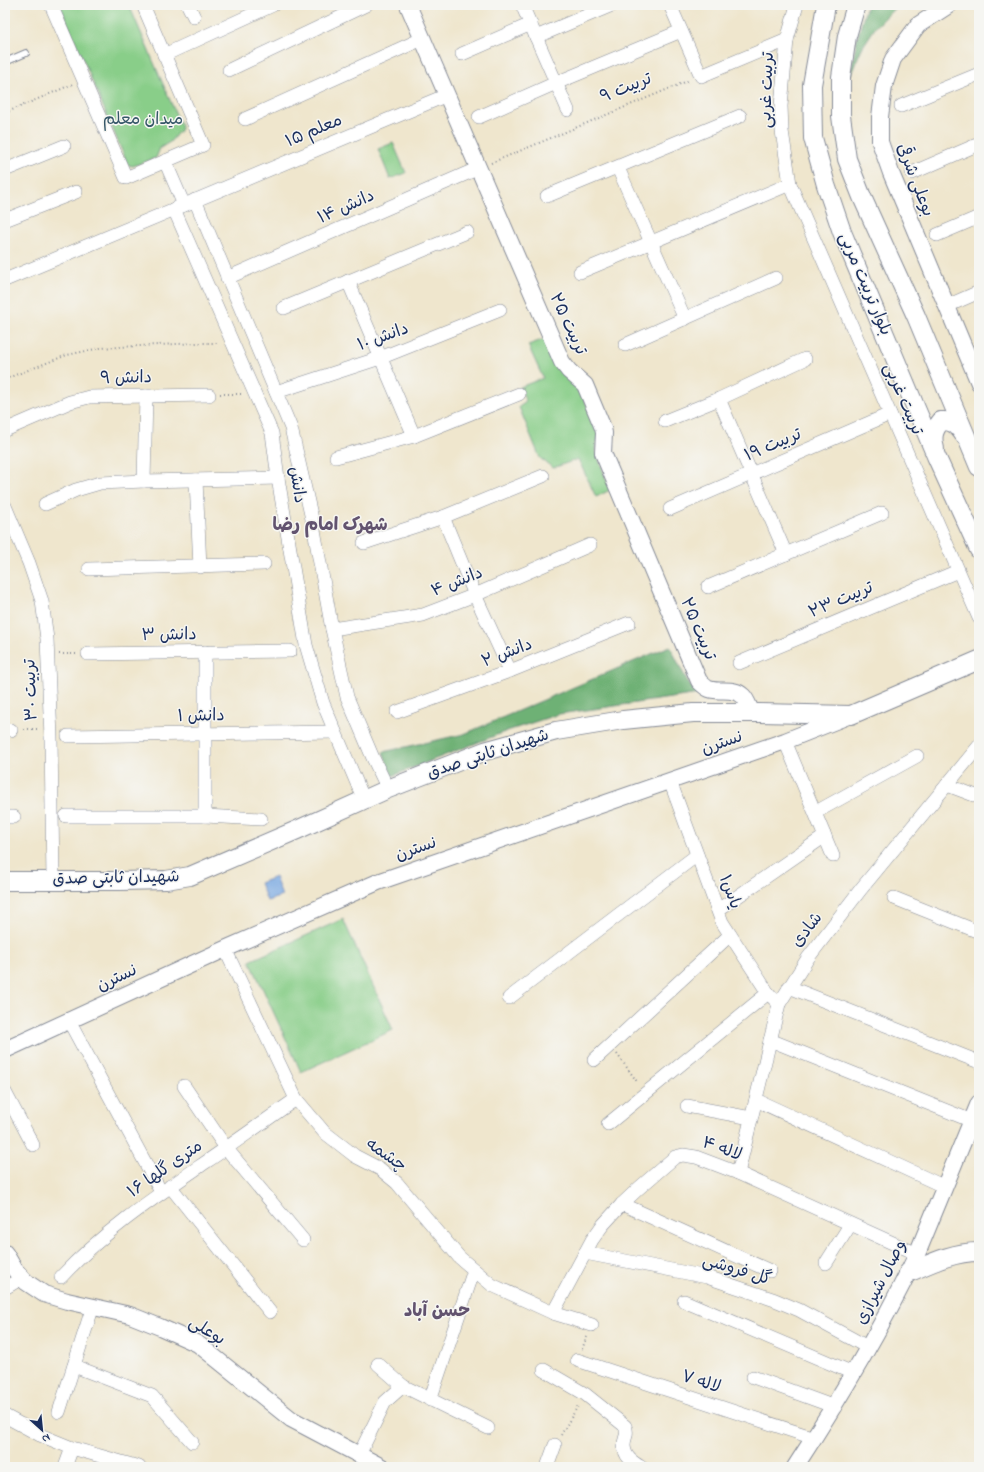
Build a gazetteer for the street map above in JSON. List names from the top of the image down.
{
  "streets": {
    "main road": ["بلوار تربیت مربی", "شهیدان ثابتی صدق"],
    "street": [
      "تربیت غربی",
      "معلم ۱۵",
      "بوعلی شرقی",
      "دانش ۱۴",
      "تربیت ۲۵",
      "دانش ۱۰",
      "دانش ۹",
      "تربیت ۱۹",
      "دانش",
      "دانش ۴",
      "تربیت ۲۳",
      "دانش ۳",
      "دانش ۲",
      "تربیت ۳۰",
      "دانش ۱",
      "نسترن",
      "یاس۱",
      "شادی",
      "لاله ۴",
      "چشمه",
      "۱۶ متری گلها",
      "گل فروشی",
      "وصال شیرازی",
      "بوعلی",
      "لاله ۷"
    ],
    "path": ["تربیت ۹"]
  },
  "crossings": [
    ["تربیت ۹", "دانش ۱۴"],
    ["تربیت ۹", "تربیت ۲۵"],
    ["تربیت غربی", "تربیت ۱۹"],
    ["تربیت غربی", "تربیت ۲۳"],
    ["معلم ۱۵", "تربیت ۲۵"],
    ["معلم ۱۵", "دانش"],
    ["دانش ۱۴", "تربیت ۲۵"],
    ["دانش ۱۴", "دانش"],
    ["تربیت ۲۵", "شهیدان ثابتی صدق"],
    ["دانش ۱۰", "دانش"],
    ["دانش", "دانش ۴"],
    ["دانش", "دانش ۱"],
    ["دانش", "شهیدان ثابتی صدق"],
    ["تربیت ۳۰", "شهیدان ثابتی صدق"],
    ["نسترن", "شهیدان ثابتی صدق"],
    ["نسترن", "یاس۱"],
    ["نسترن", "چشمه"],
    ["یاس۱", "شادی"],
    ["شادی", "لاله ۴"],
    ["لاله ۴", "چشمه"],
    ["لاله ۴", "گل فروشی"],
    ["لاله ۴", "وصال شیرازی"],
    ["چشمه", "۱۶ متری گلها"],
    ["گل فروشی", "وصال شیرازی"],
    ["وصال شیرازی", "لاله ۷"]
  ],
  "districts": ["شهرک امام رضا", "حسن آباد"],
  "parks": ["میدان معلم"],
  "north": "bottom right"
}
